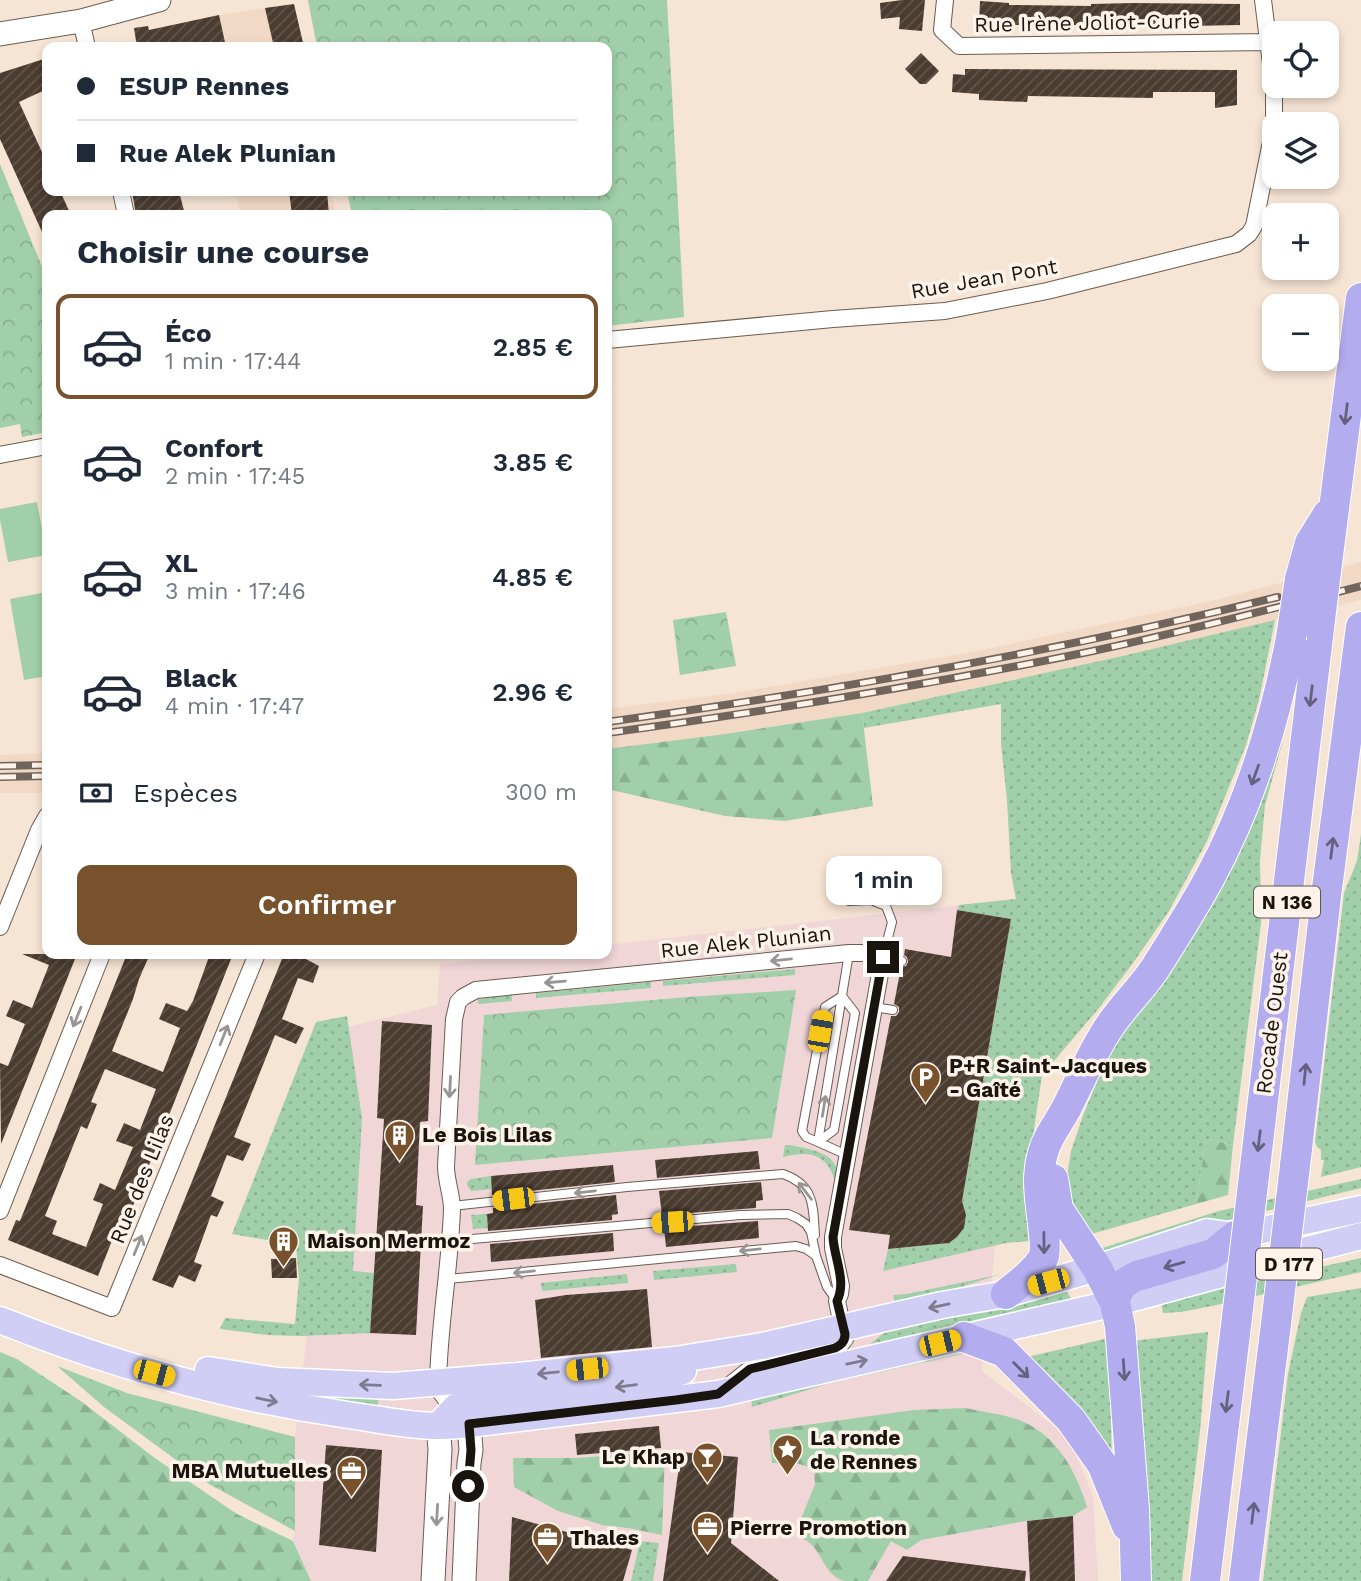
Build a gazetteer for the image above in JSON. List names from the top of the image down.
{
  "streets": {
    "highway": ["N 136", "Rocade Ouest"],
    "main road": ["D 177"],
    "street": [
      "Rue Irène Joliot-Curie",
      "Rue Jean Pont",
      "Rue Alek Plunian",
      "Rue des Lilas"
    ]
  },
  "places": {
    "parking": ["P+R Saint-Jacques - Gaîté"],
    "building": ["Le Bois Lilas", "Maison Mermoz"],
    "place": ["La ronde de Rennes"],
    "bar": ["Le Khap"],
    "office": ["MBA Mutuelles", "Pierre Promotion", "Thales"]
  },
  "page": {
    "map_buttons": ["+", "−"],
    "banner": ["ESUP Rennes", "Rue Alek Plunian"],
    "heading": "Choisir une course",
    "list": [
      {
        "name": "Éco",
        "note": "1 min · 17:44",
        "value": "2.85 €"
      },
      {
        "name": "Confort",
        "note": "2 min · 17:45",
        "value": "3.85 €"
      },
      {
        "name": "XL",
        "note": "3 min · 17:46",
        "value": "4.85 €"
      },
      {
        "name": "Black",
        "note": "4 min · 17:47",
        "value": "2.96 €"
      }
    ],
    "pay": ["Espèces", "300 m"],
    "buttons": "Confirmer",
    "bubble": "1 min"
  }
}
